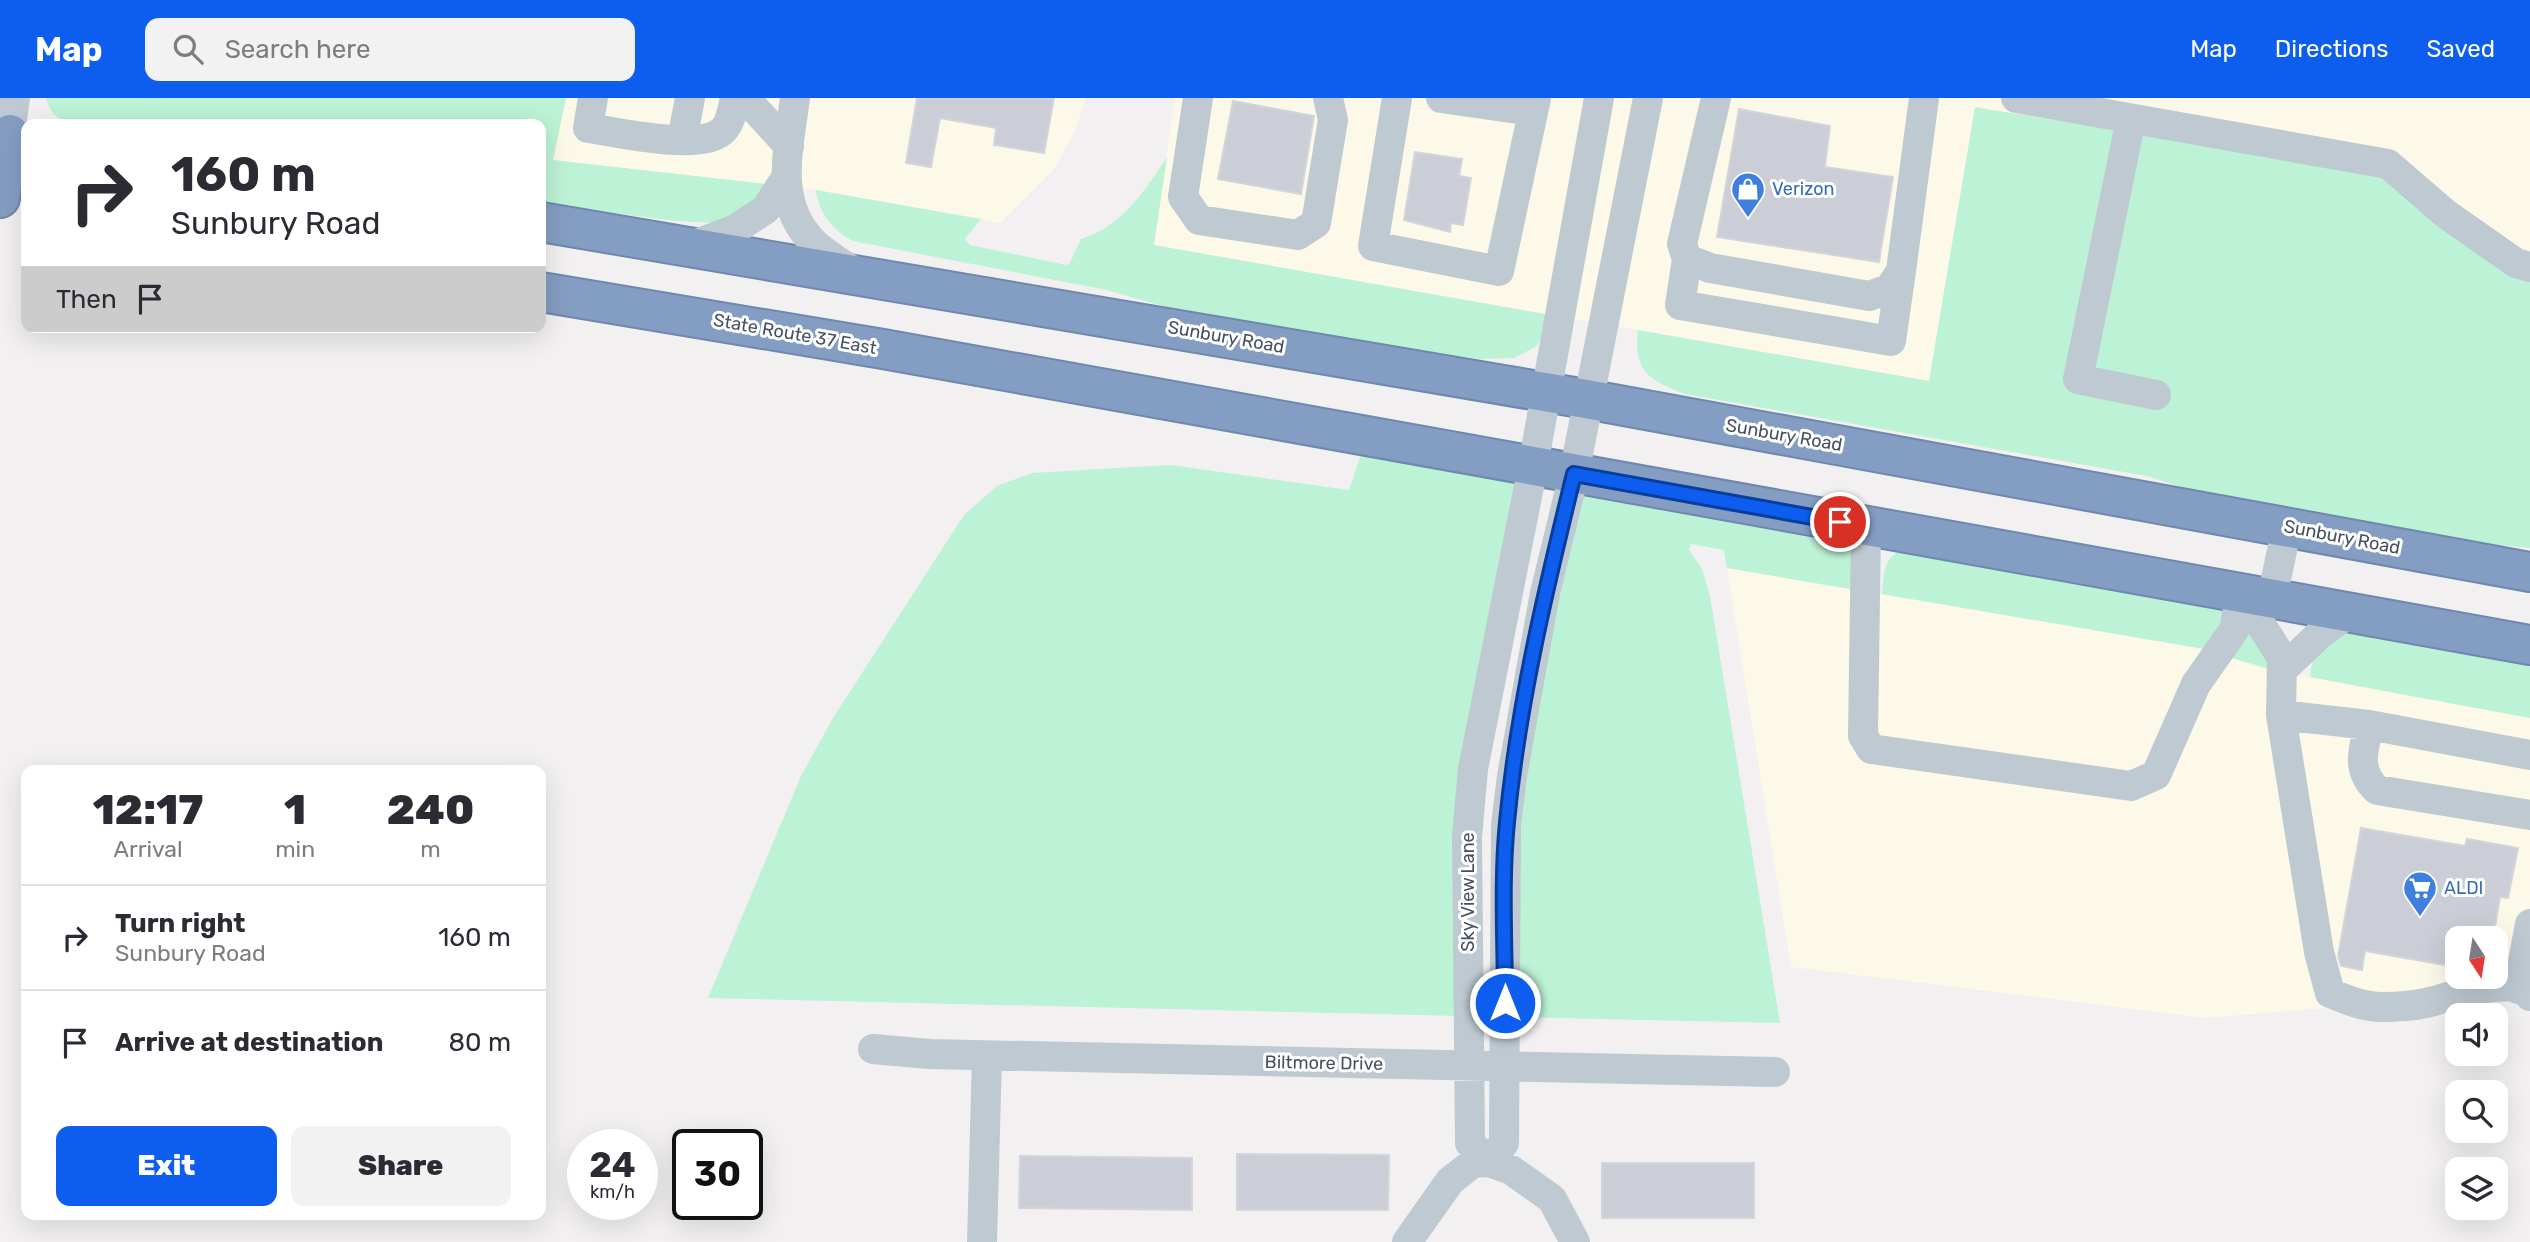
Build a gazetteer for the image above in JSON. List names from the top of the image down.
{
  "streets": {
    "highway": ["State Route 37 East", "Sunbury Road"],
    "street": ["Sky View Lane", "Biltmore Drive"]
  },
  "crossings": [
    ["State Route 37 East", "Sky View Lane"],
    ["Sunbury Road", "Sky View Lane"],
    ["Sky View Lane", "Biltmore Drive"]
  ],
  "places": {
    "shop": ["Verizon"],
    "supermarket": ["ALDI"]
  },
  "north": "bottom",
  "page": {
    "header": "Map",
    "search": "Search here",
    "nav": ["Map", "Directions", "Saved"],
    "turn": ["160 m", "Sunbury Road"],
    "then": "Then",
    "eta": [
      "12:17",
      "Arrival",
      "1",
      "min",
      "240",
      "m"
    ],
    "list": [
      {
        "name": "Turn right",
        "note": "Sunbury Road",
        "value": "160 m"
      },
      {
        "name": "Arrive at destination",
        "value": "80 m"
      }
    ],
    "buttons": ["Exit", "Share"],
    "speed": "24 km/h",
    "limit": "30"
  }
}
